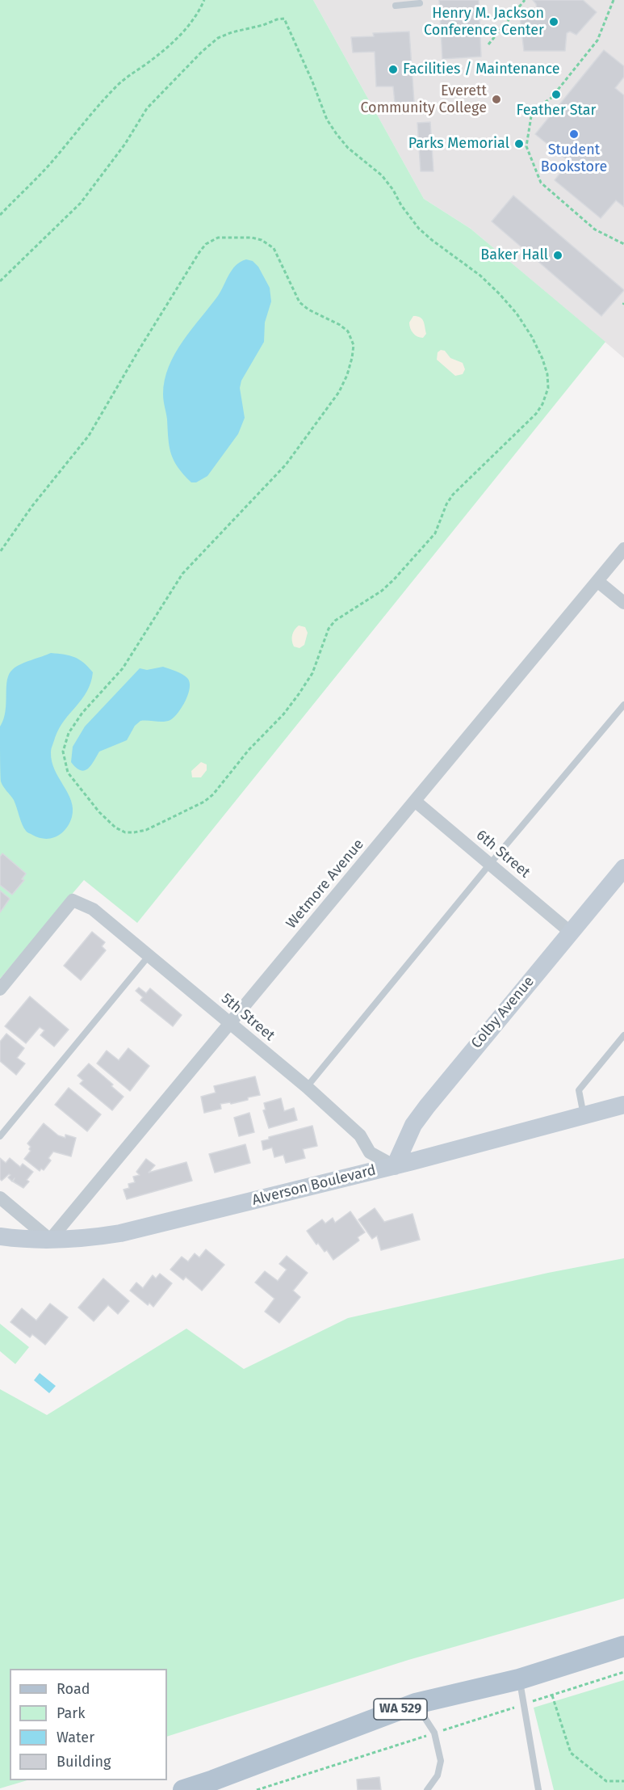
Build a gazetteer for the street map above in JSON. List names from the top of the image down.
{
  "streets": {
    "main road": ["Colby Avenue", "Alverson Boulevard", "WA 529"],
    "street": ["6th Street", "Wetmore Avenue", "5th Street"]
  },
  "crossings": [
    ["6th Street", "Wetmore Avenue"],
    ["6th Street", "Colby Avenue"],
    ["Wetmore Avenue", "5th Street"],
    ["Wetmore Avenue", "Alverson Boulevard"],
    ["Colby Avenue", "5th Street"],
    ["Colby Avenue", "Alverson Boulevard"],
    ["5th Street", "Alverson Boulevard"]
  ],
  "places": [
    "Henry M. Jackson Conference Center",
    "Facilities / Maintenance",
    "Feather Star",
    "Everett Community College",
    "Student Bookstore",
    "Parks Memorial",
    "Baker Hall"
  ],
  "legend": [
    "Road",
    "Park",
    "Water",
    "Building"
  ]
}
